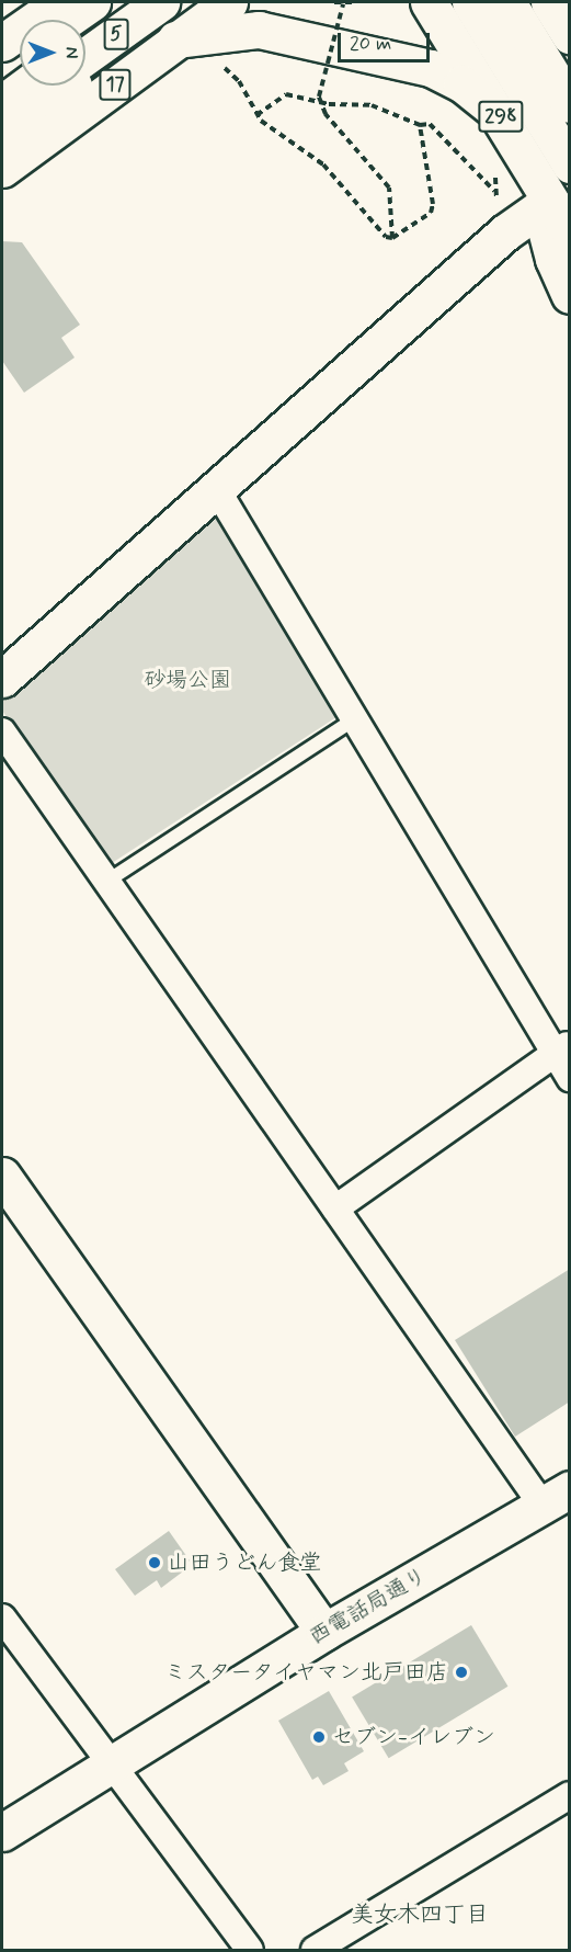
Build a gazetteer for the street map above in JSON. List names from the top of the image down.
{
  "streets": {
    "main road": [
      "5",
      "17",
      "298",
      "西電話局通り"
    ]
  },
  "districts": ["美女木四丁目"],
  "parks": ["砂場公園"],
  "places": ["山田うどん食堂", "ミスタータイヤマン北戸田店", "セブン-イレブン"],
  "scale_bar": "20 m",
  "north": "right"
}
